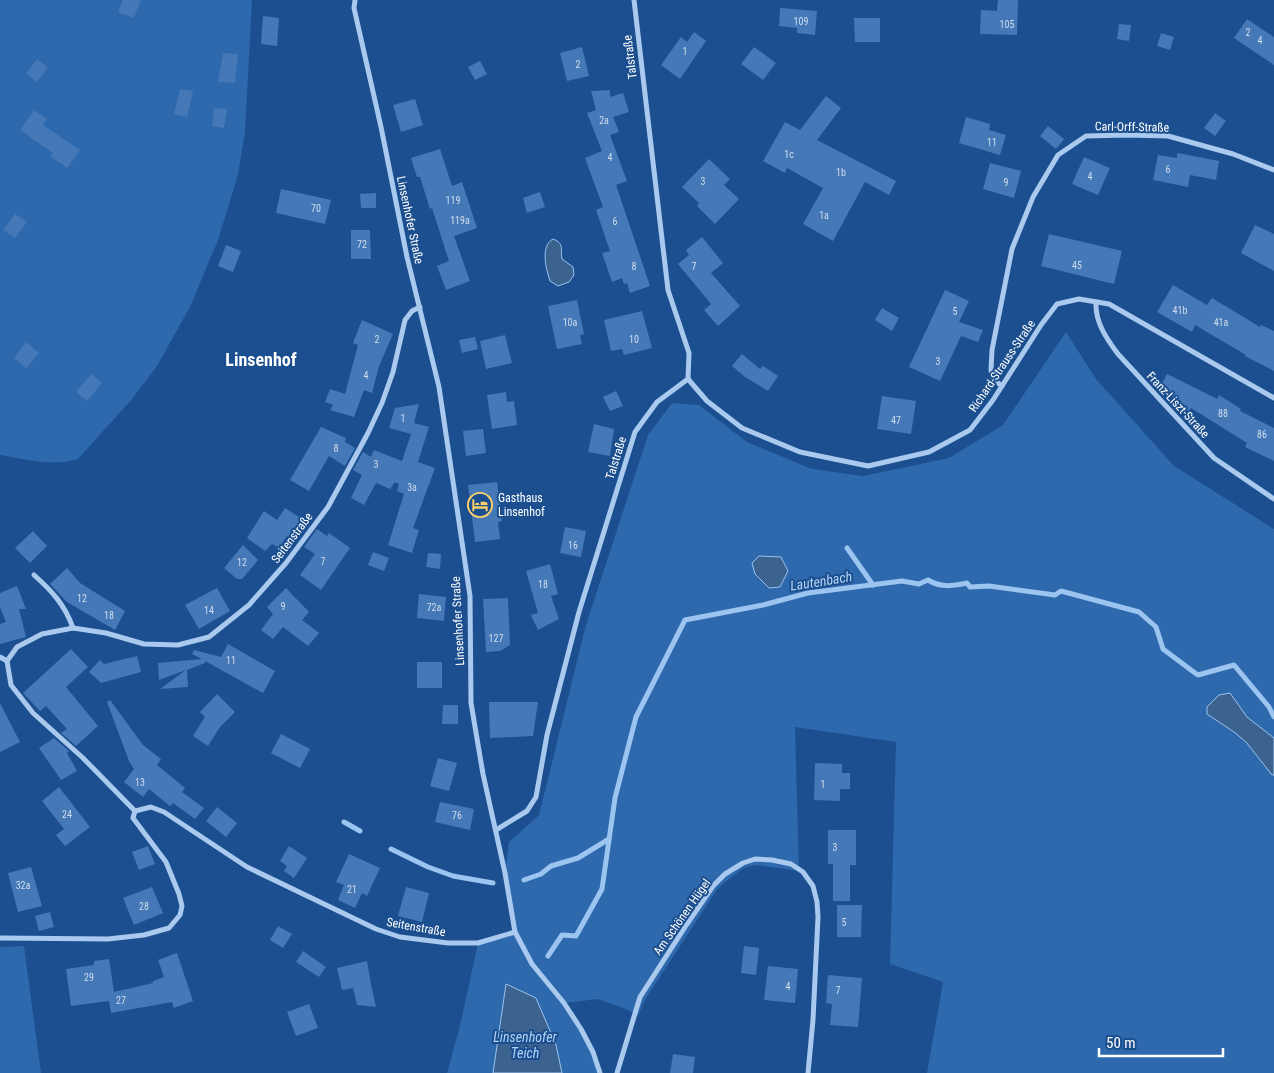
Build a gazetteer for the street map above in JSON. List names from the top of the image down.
{
  "streets": {
    "street": [
      "Talstraße",
      "Carl-Orff-Straße",
      "Linsenhofer Straße",
      "Richard-Strauss-Straße",
      "Franz-Liszt-Straße",
      "Seitenstraße",
      "Am Schönen Hügel"
    ]
  },
  "crossings": [
    ["Talstraße", "Linsenhofer Straße"],
    ["Talstraße", "Richard-Strauss-Straße"],
    ["Carl-Orff-Straße", "Richard-Strauss-Straße"],
    ["Linsenhofer Straße", "Seitenstraße"],
    ["Richard-Strauss-Straße", "Franz-Liszt-Straße"]
  ],
  "districts": ["Linsenhof"],
  "water": ["Lautenbach", "Linsenhofer Teich"],
  "places": {
    "hotel": ["Gasthaus Linsenhof"]
  },
  "house_numbers": [
    "109",
    "105",
    "2",
    "4",
    "1",
    "2",
    "2a",
    "11",
    "1c",
    "4",
    "6",
    "1b",
    "4",
    "3",
    "9",
    "119",
    "70",
    "1a",
    "119a",
    "6",
    "72",
    "45",
    "8",
    "7",
    "41b",
    "5",
    "10a",
    "41a",
    "2",
    "10",
    "3",
    "4",
    "88",
    "1",
    "47",
    "86",
    "8",
    "3",
    "3a",
    "16",
    "7",
    "12",
    "18",
    "12",
    "9",
    "72a",
    "14",
    "18",
    "127",
    "11",
    "13",
    "1",
    "24",
    "76",
    "3",
    "32a",
    "21",
    "28",
    "5",
    "29",
    "4",
    "7",
    "27"
  ],
  "scale_bar": "50 m"
}
